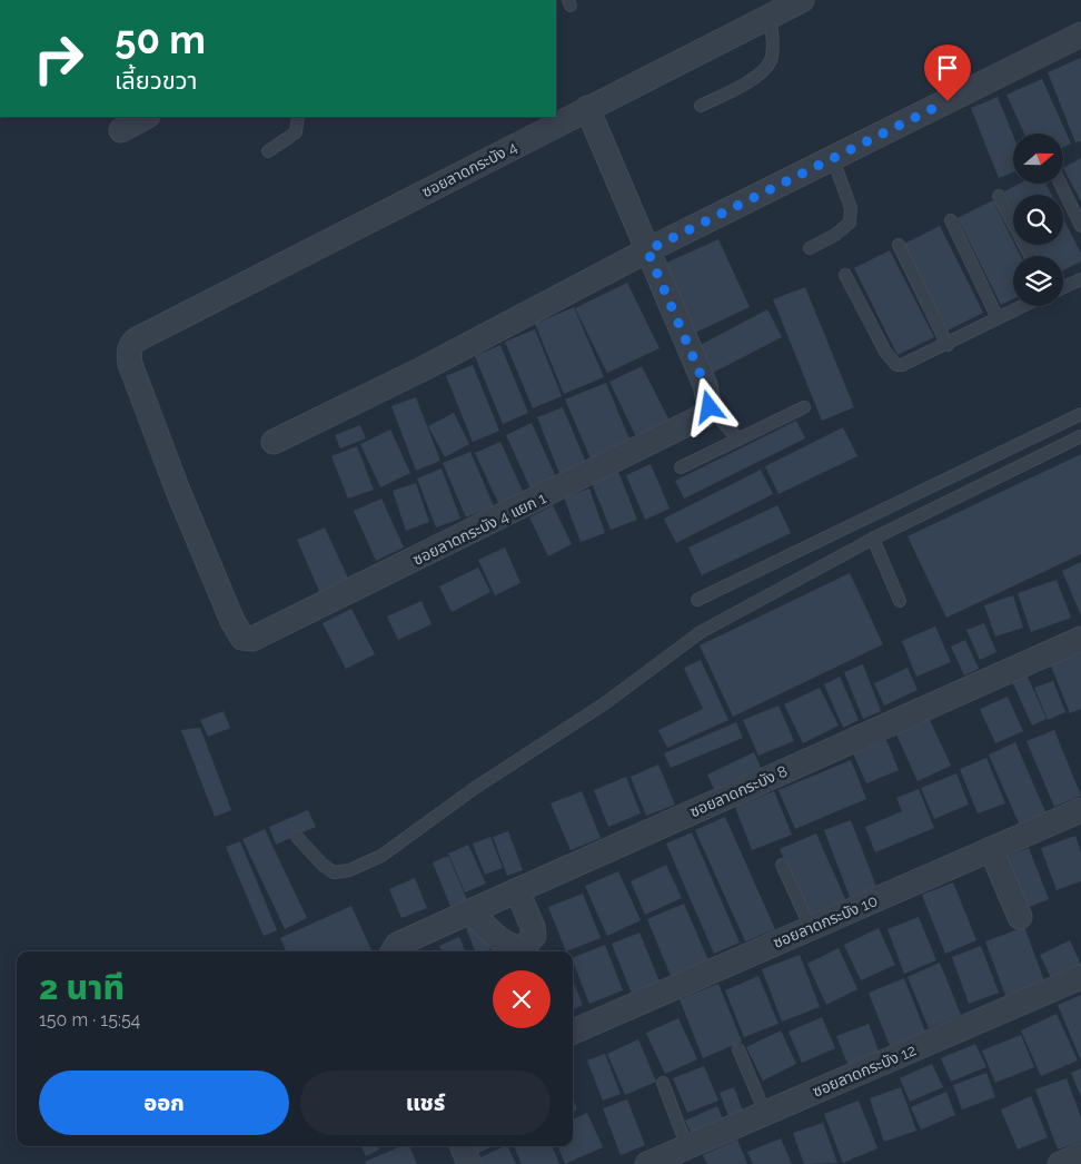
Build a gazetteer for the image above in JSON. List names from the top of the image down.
{
  "streets": {
    "street": [
      "ซอยลาดกระบัง 4",
      "ซอยลาดกระบัง 4 แยก 1",
      "ซอยลาดกระบัง 8",
      "ซอยลาดกระบัง 10",
      "ซอยลาดกระบัง 12"
    ]
  },
  "crossings": [
    ["ซอยลาดกระบัง 4", "ซอยลาดกระบัง 4 แยก 1"]
  ],
  "north": "right",
  "page": {
    "turn": ["50 m", "เลี้ยวขวา"],
    "heading": ["2 นาที", "150 m · 15:54"],
    "buttons": ["ออก", "แชร์"]
  }
}
